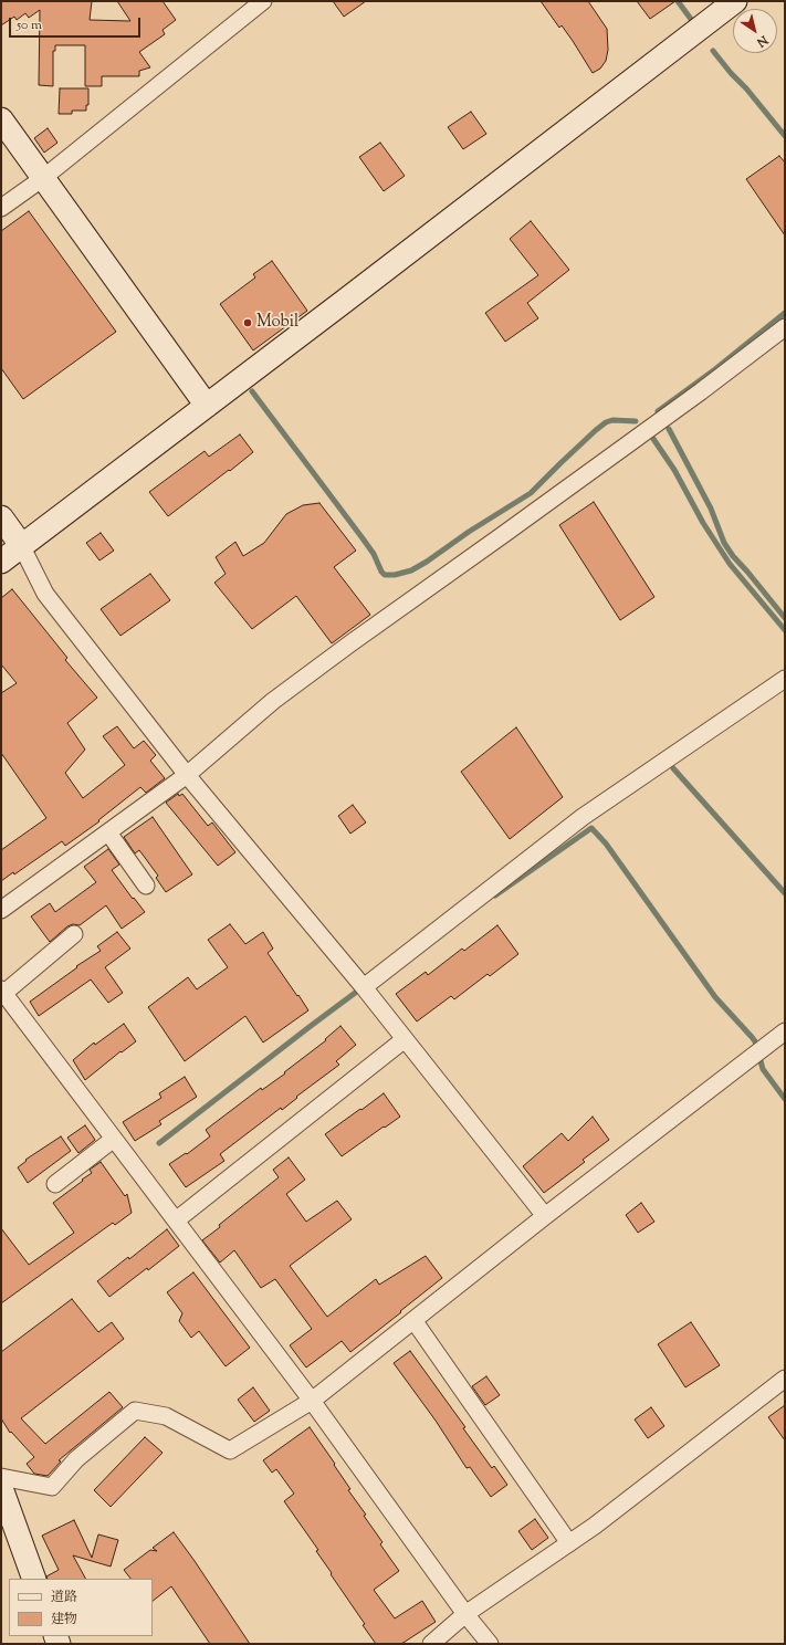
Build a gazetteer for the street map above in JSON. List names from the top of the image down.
{
  "places": ["Mobil"],
  "legend": ["道路", "建物"],
  "scale_bar": "50 m",
  "north": "bottom right"
}
